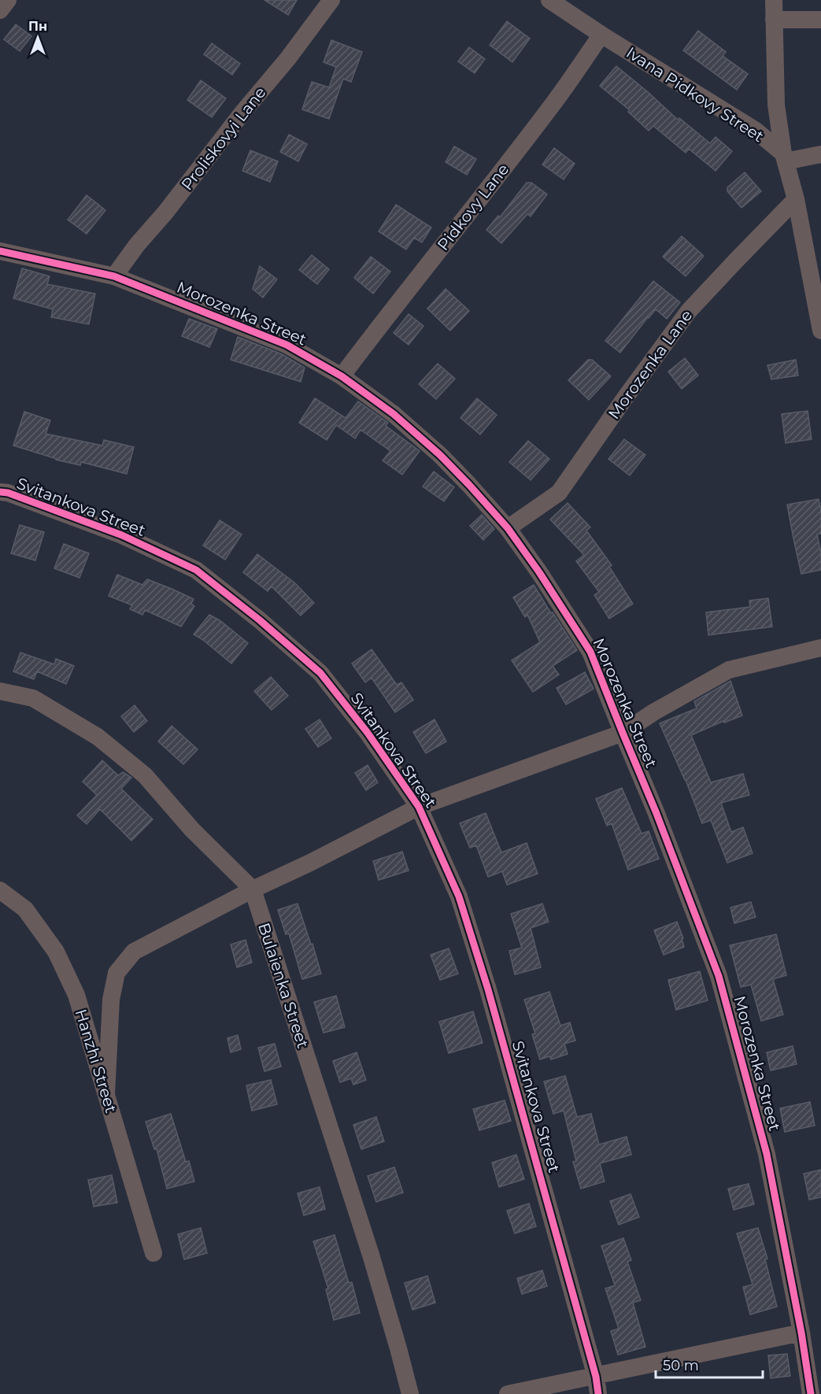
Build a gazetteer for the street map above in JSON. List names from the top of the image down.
{
  "streets": {
    "street": [
      "Ivana Pidkovy Street",
      "Proliskovyi Lane",
      "Pidkovy Lane",
      "Morozenka Street",
      "Morozenka Lane",
      "Svitankova Street",
      "Bulaienka Street",
      "Hanzhi Street"
    ]
  },
  "crossings": [
    ["Ivana Pidkovy Street", "Pidkovy Lane"],
    ["Proliskovyi Lane", "Morozenka Street"],
    ["Pidkovy Lane", "Morozenka Street"],
    ["Morozenka Street", "Morozenka Lane"]
  ],
  "scale_bar": "50 m",
  "north": "top"
}
